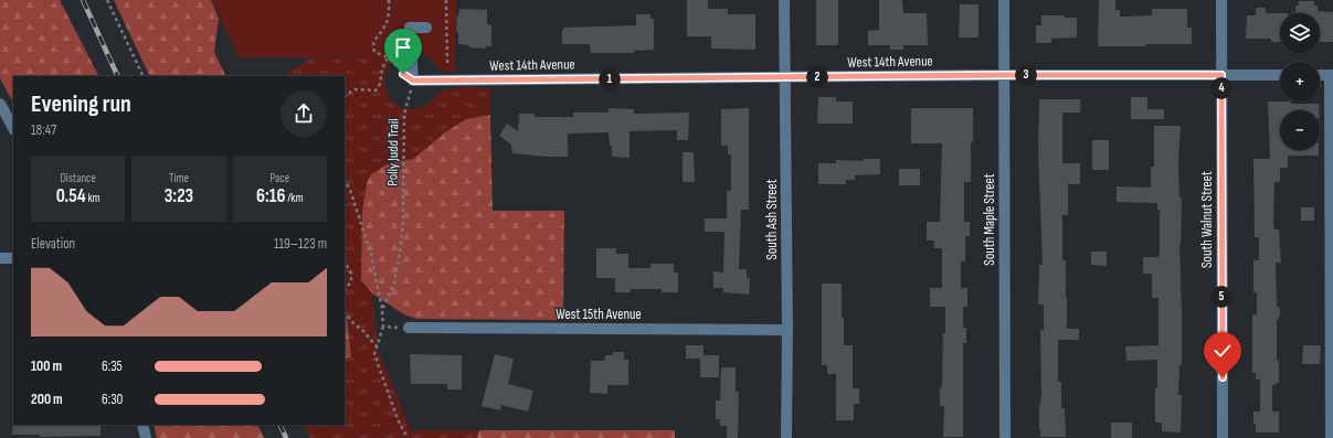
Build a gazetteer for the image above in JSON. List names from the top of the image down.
{
  "streets": {
    "street": [
      "West 14th Avenue",
      "South Ash Street",
      "South Maple Street",
      "South Walnut Street",
      "West 15th Avenue"
    ],
    "path": ["Polly Judd Trail"]
  },
  "crossings": [
    ["West 14th Avenue", "Polly Judd Trail"],
    ["West 14th Avenue", "South Ash Street"],
    ["West 14th Avenue", "South Maple Street"],
    ["West 14th Avenue", "South Walnut Street"],
    ["South Ash Street", "West 15th Avenue"]
  ],
  "page": {
    "map_buttons": ["+", "−"],
    "pins": [
      "3",
      "2",
      "1",
      "4",
      "5"
    ],
    "heading": ["Evening run", "18:47"],
    "stats": [
      ["Distance", "0.54 km"],
      ["Time", "3:23"],
      ["Pace", "6:16 /km"]
    ],
    "chart": ["Elevation", "119–123 m"],
    "list": [
      {
        "name": "100 m",
        "note": "6:35"
      },
      {
        "name": "200 m",
        "note": "6:30"
      }
    ]
  }
}
